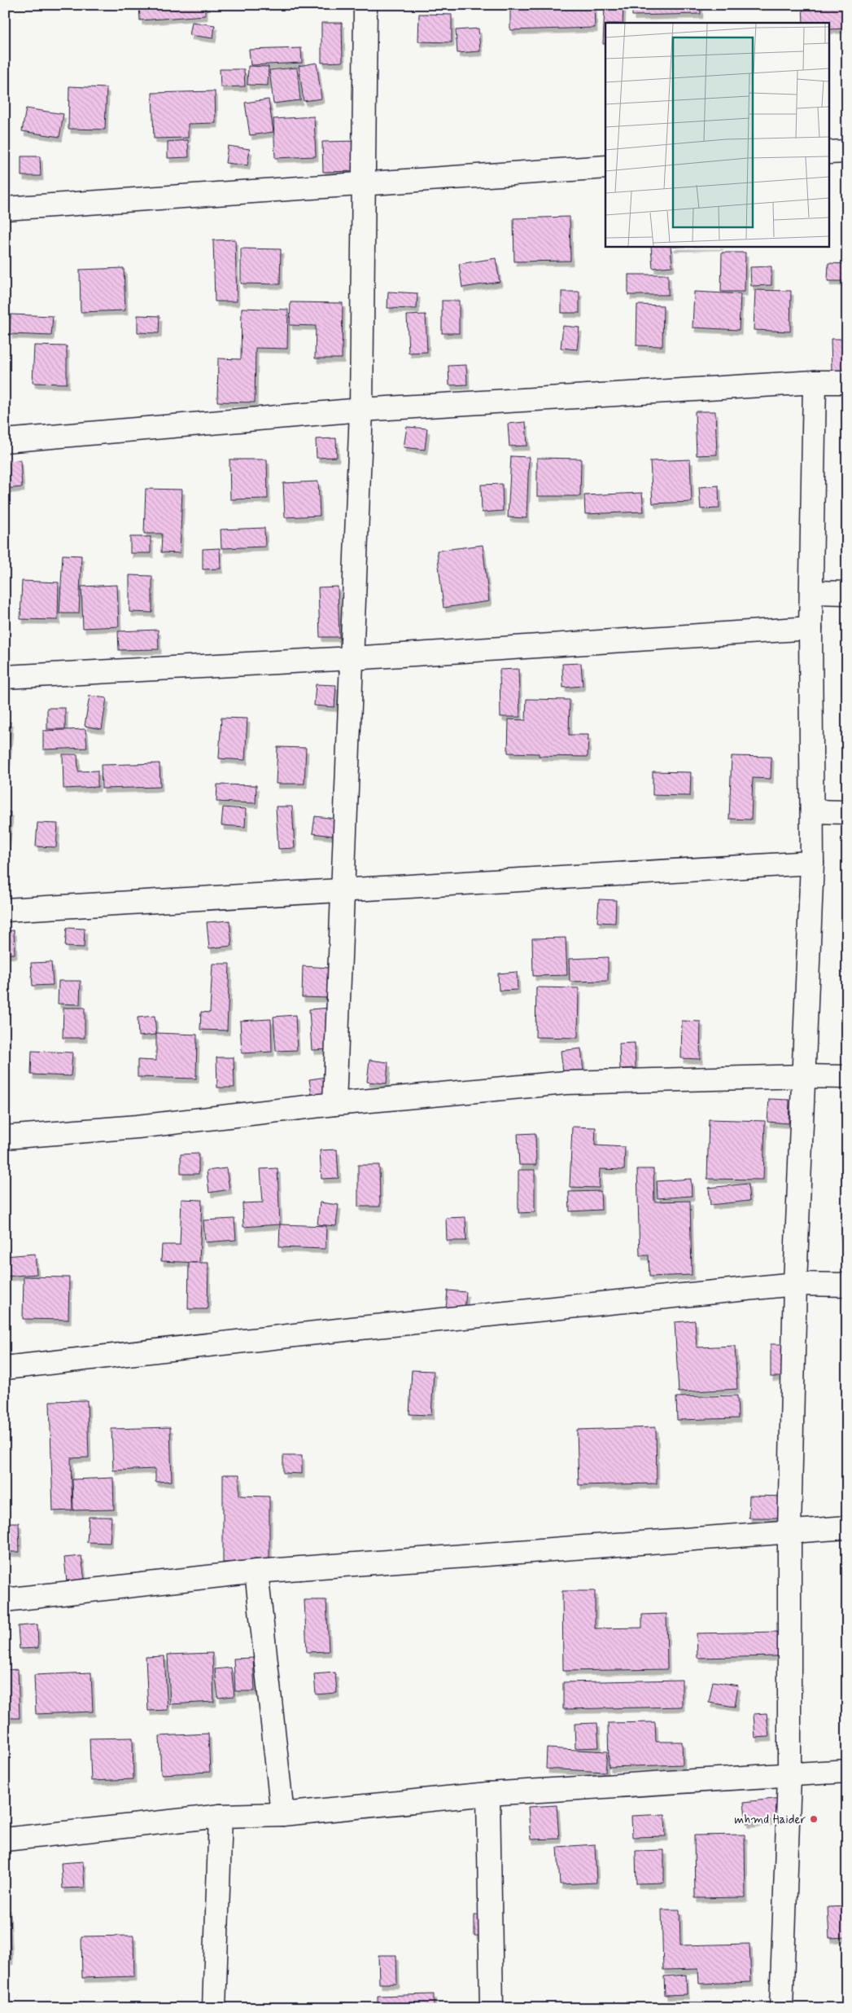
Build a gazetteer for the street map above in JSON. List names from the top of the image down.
{
  "places": ["mhmd Haider"]
}
